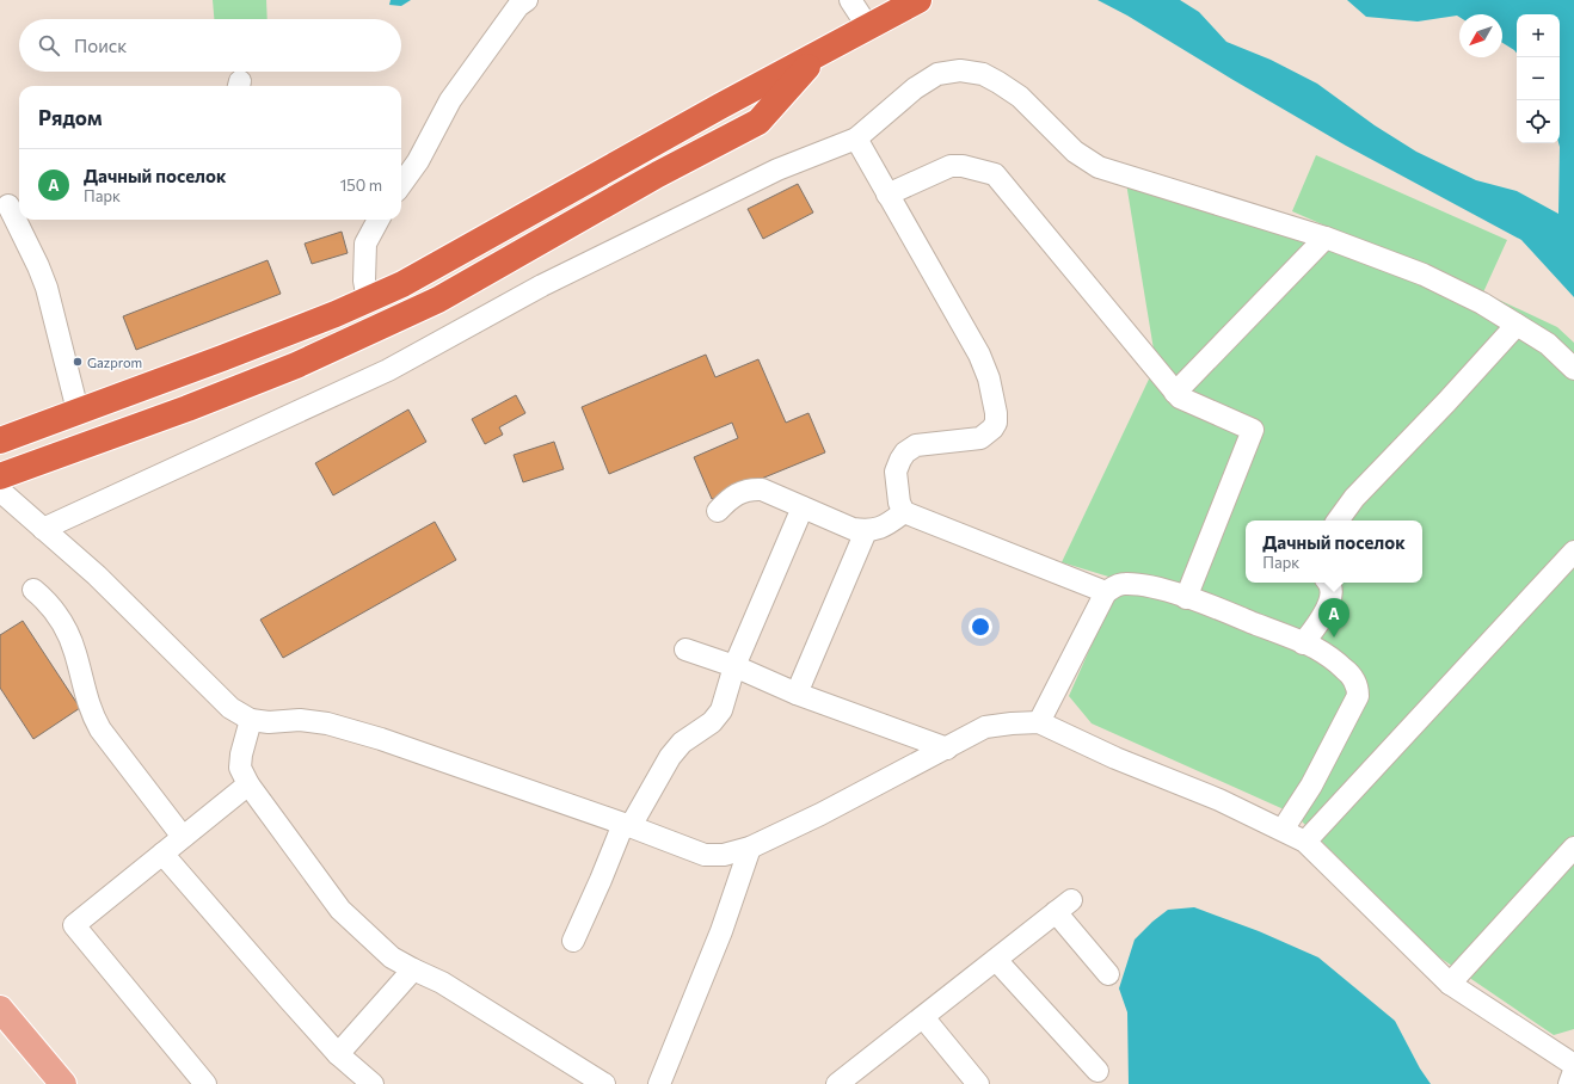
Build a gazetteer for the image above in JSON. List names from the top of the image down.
{
  "places": ["Gazprom"],
  "north": "bottom left",
  "page": {
    "map_buttons": ["+", "−"],
    "search": "Поиск",
    "heading": "Рядом",
    "list": [
      {
        "mark": "A",
        "name": "Дачный поселок",
        "note": "Парк",
        "value": "150 m"
      }
    ],
    "popup": ["Дачный поселок", "Парк"],
    "pins": "A"
  }
}
